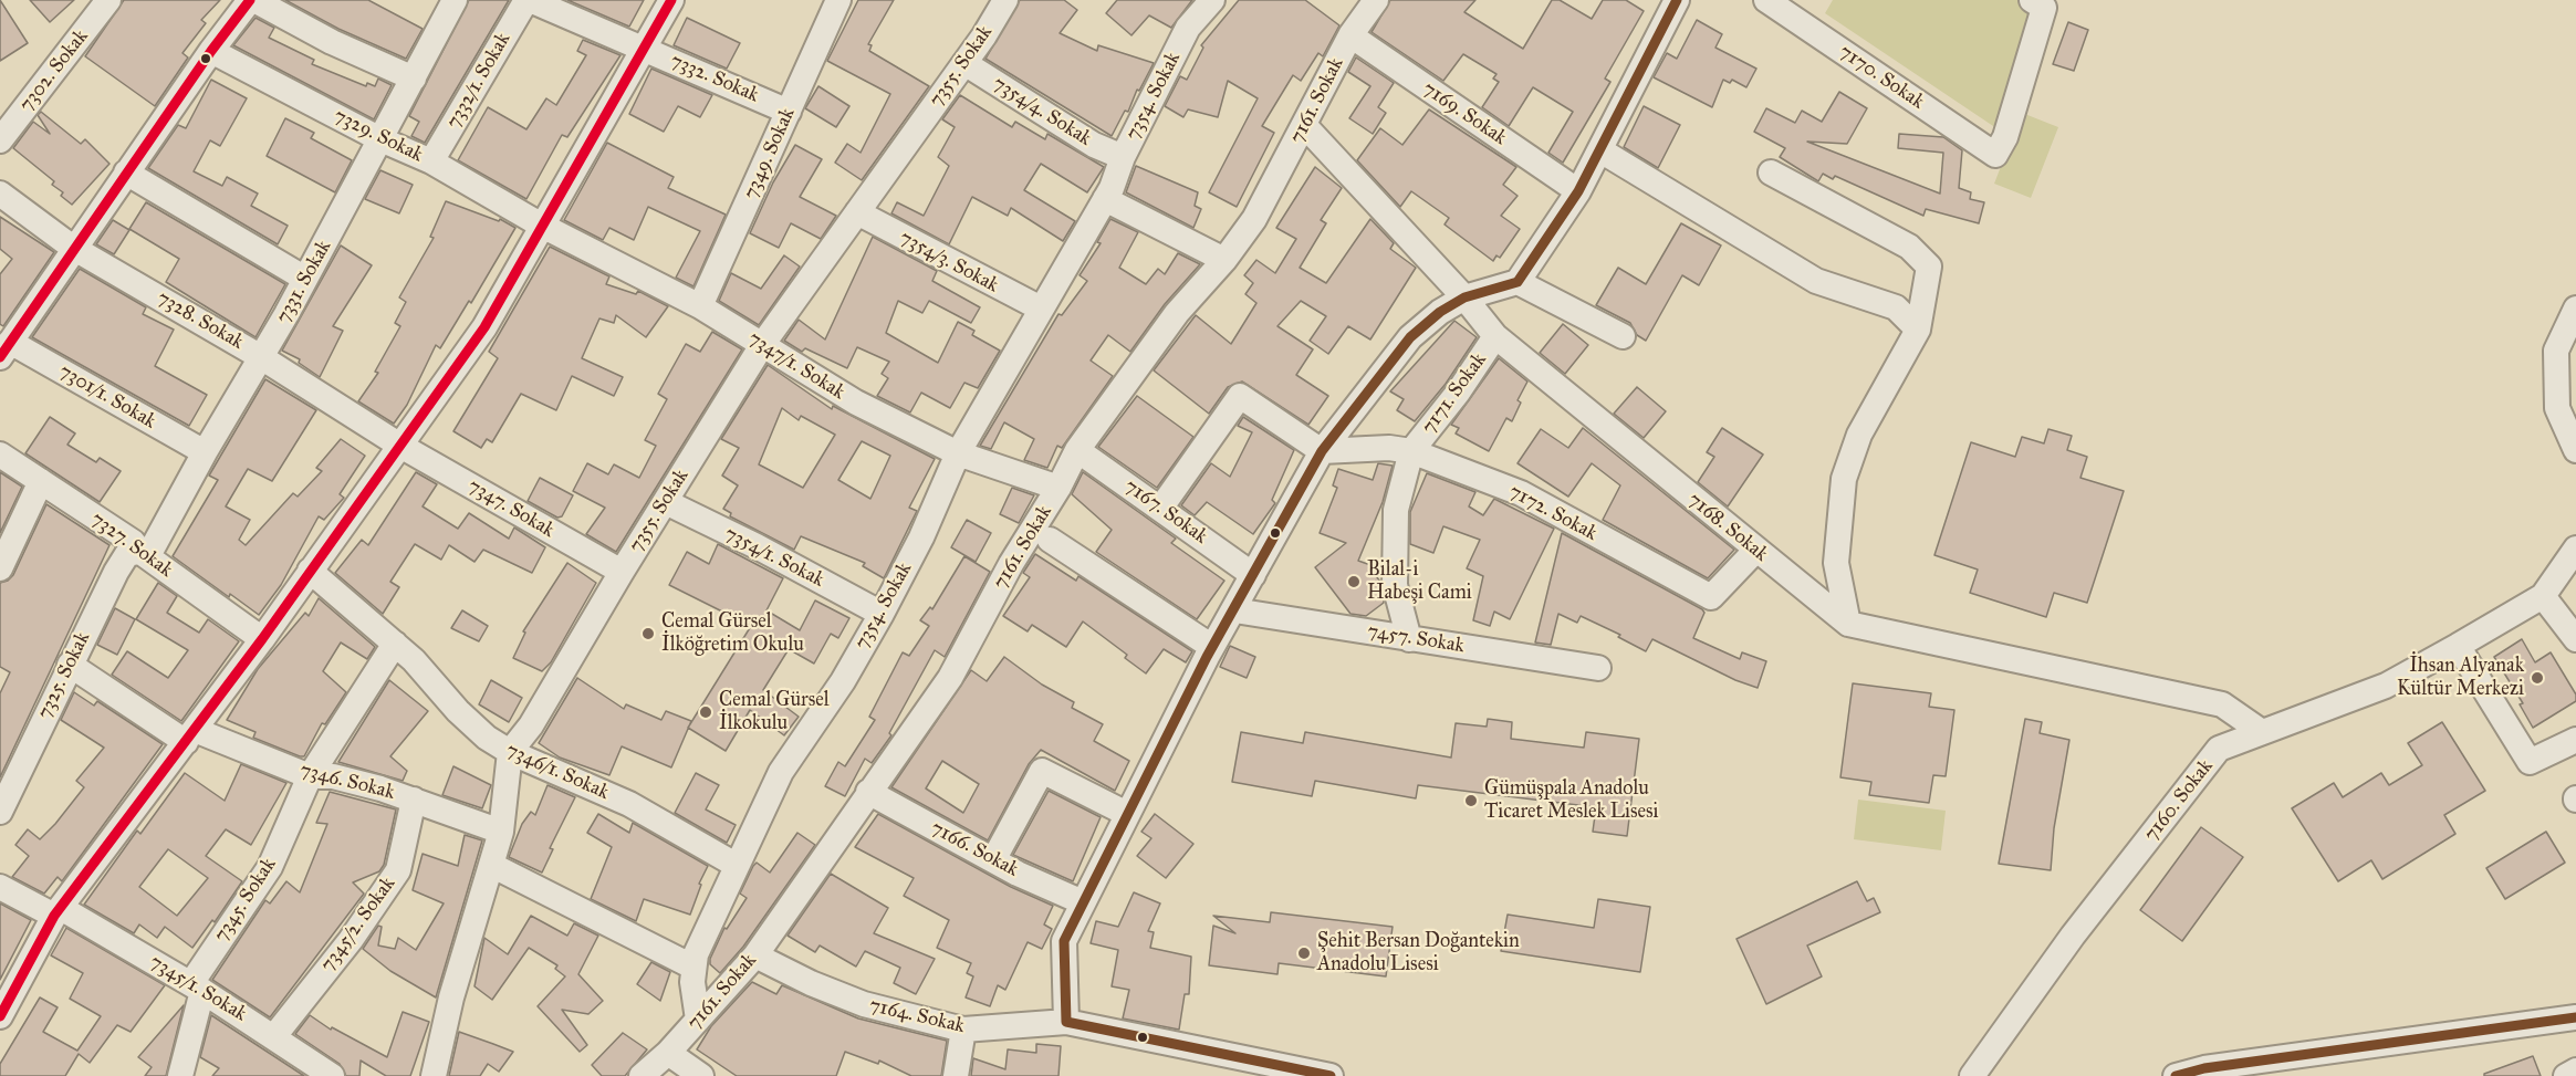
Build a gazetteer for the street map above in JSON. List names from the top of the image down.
{
  "streets": {
    "street": [
      "7355. Sokak",
      "7302. Sokak",
      "7170. Sokak",
      "7332. Sokak",
      "7332/1. Sokak",
      "7354. Sokak",
      "7161. Sokak",
      "7354/4. Sokak",
      "7169. Sokak",
      "7329. Sokak",
      "7349. Sokak",
      "7354/3. Sokak",
      "7331. Sokak",
      "7328. Sokak",
      "7347/1. Sokak",
      "7171. Sokak",
      "7301/1. Sokak",
      "7347. Sokak",
      "7167. Sokak",
      "7172. Sokak",
      "7168. Sokak",
      "7327. Sokak",
      "7354/1. Sokak",
      "7457. Sokak",
      "7325. Sokak",
      "7346/1. Sokak",
      "7346. Sokak",
      "7160. Sokak",
      "7166. Sokak",
      "7345. Sokak",
      "7345/2. Sokak",
      "7345/1. Sokak",
      "7164. Sokak"
    ]
  },
  "crossings": [
    ["7355. Sokak", "7354/4. Sokak"],
    ["7355. Sokak", "7354/3. Sokak"],
    ["7355. Sokak", "7347/1. Sokak"],
    ["7355. Sokak", "7347. Sokak"],
    ["7355. Sokak", "7354/1. Sokak"],
    ["7355. Sokak", "7346/1. Sokak"],
    ["7332. Sokak", "7332/1. Sokak"],
    ["7332. Sokak", "7349. Sokak"],
    ["7332/1. Sokak", "7329. Sokak"],
    ["7354. Sokak", "7161. Sokak"],
    ["7354. Sokak", "7354/4. Sokak"],
    ["7354. Sokak", "7354/3. Sokak"],
    ["7354. Sokak", "7347/1. Sokak"],
    ["7354. Sokak", "7354/1. Sokak"],
    ["7354. Sokak", "7346/1. Sokak"],
    ["7161. Sokak", "7169. Sokak"],
    ["7161. Sokak", "7347/1. Sokak"],
    ["7161. Sokak", "7167. Sokak"],
    ["7161. Sokak", "7168. Sokak"],
    ["7161. Sokak", "7166. Sokak"],
    ["7161. Sokak", "7164. Sokak"],
    ["7329. Sokak", "7331. Sokak"],
    ["7329. Sokak", "7347/1. Sokak"],
    ["7349. Sokak", "7347/1. Sokak"],
    ["7331. Sokak", "7328. Sokak"],
    ["7331. Sokak", "7301/1. Sokak"],
    ["7331. Sokak", "7327. Sokak"],
    ["7331. Sokak", "7325. Sokak"],
    ["7328. Sokak", "7347. Sokak"],
    ["7171. Sokak", "7172. Sokak"],
    ["7171. Sokak", "7168. Sokak"],
    ["7172. Sokak", "7168. Sokak"],
    ["7168. Sokak", "7160. Sokak"],
    ["7327. Sokak", "7325. Sokak"],
    ["7325. Sokak", "7346. Sokak"],
    ["7346/1. Sokak", "7345. Sokak"],
    ["7346. Sokak", "7345. Sokak"],
    ["7346. Sokak", "7345/2. Sokak"],
    ["7345. Sokak", "7345/1. Sokak"],
    ["7345/2. Sokak", "7345/1. Sokak"]
  ],
  "places": [
    "Bilal-i Habeşi Cami",
    "Cemal Gürsel İlköğretim Okulu",
    "İhsan Alyanak Kültür Merkezi",
    "Cemal Gürsel İlkokulu",
    "Gümüşpala Anadolu Ticaret Meslek Lisesi",
    "Şehit Bersan Doğantekin Anadolu Lisesi"
  ]
}
